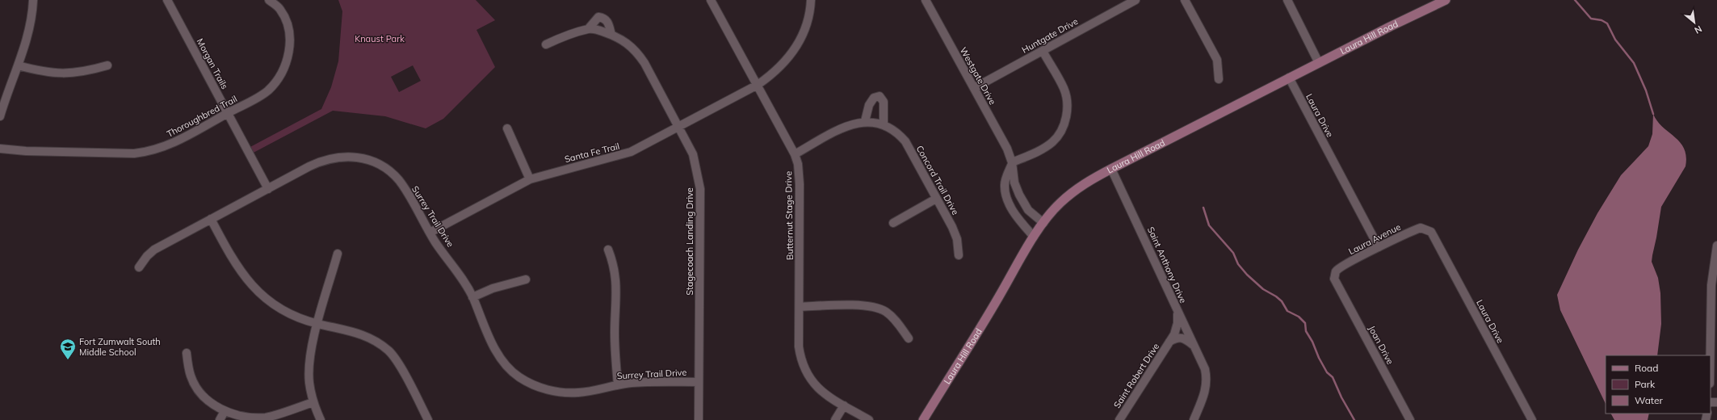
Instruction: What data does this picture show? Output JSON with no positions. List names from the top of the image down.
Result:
{
  "streets": {
    "main road": ["Laura Hill Road"],
    "street": [
      "Huntgate Drive",
      "Morgan Trails",
      "Westgate Drive",
      "Laura Drive",
      "Thoroughbred Trail",
      "Santa Fe Trail",
      "Concord Trail Drive",
      "Butternut Stage Drive",
      "Surrey Trail Drive",
      "Laura Avenue",
      "Stagecoach Landing Drive",
      "Saint Anthony Drive",
      "Joan Drive",
      "Saint Robert Drive"
    ]
  },
  "crossings": [
    ["Huntgate Drive", "Westgate Drive"],
    ["Laura Hill Road", "Westgate Drive"],
    ["Laura Hill Road", "Laura Drive"],
    ["Laura Hill Road", "Saint Anthony Drive"],
    ["Morgan Trails", "Thoroughbred Trail"],
    ["Morgan Trails", "Surrey Trail Drive"],
    ["Laura Drive", "Laura Avenue"],
    ["Santa Fe Trail", "Butternut Stage Drive"],
    ["Santa Fe Trail", "Surrey Trail Drive"],
    ["Santa Fe Trail", "Stagecoach Landing Drive"],
    ["Concord Trail Drive", "Butternut Stage Drive"],
    ["Surrey Trail Drive", "Stagecoach Landing Drive"],
    ["Laura Avenue", "Joan Drive"],
    ["Saint Anthony Drive", "Saint Robert Drive"]
  ],
  "parks": ["Knaust Park"],
  "places": {
    "school or university": ["Fort Zumwalt South Middle School"]
  },
  "legend": ["Road", "Park", "Water"],
  "north": "bottom right"
}
